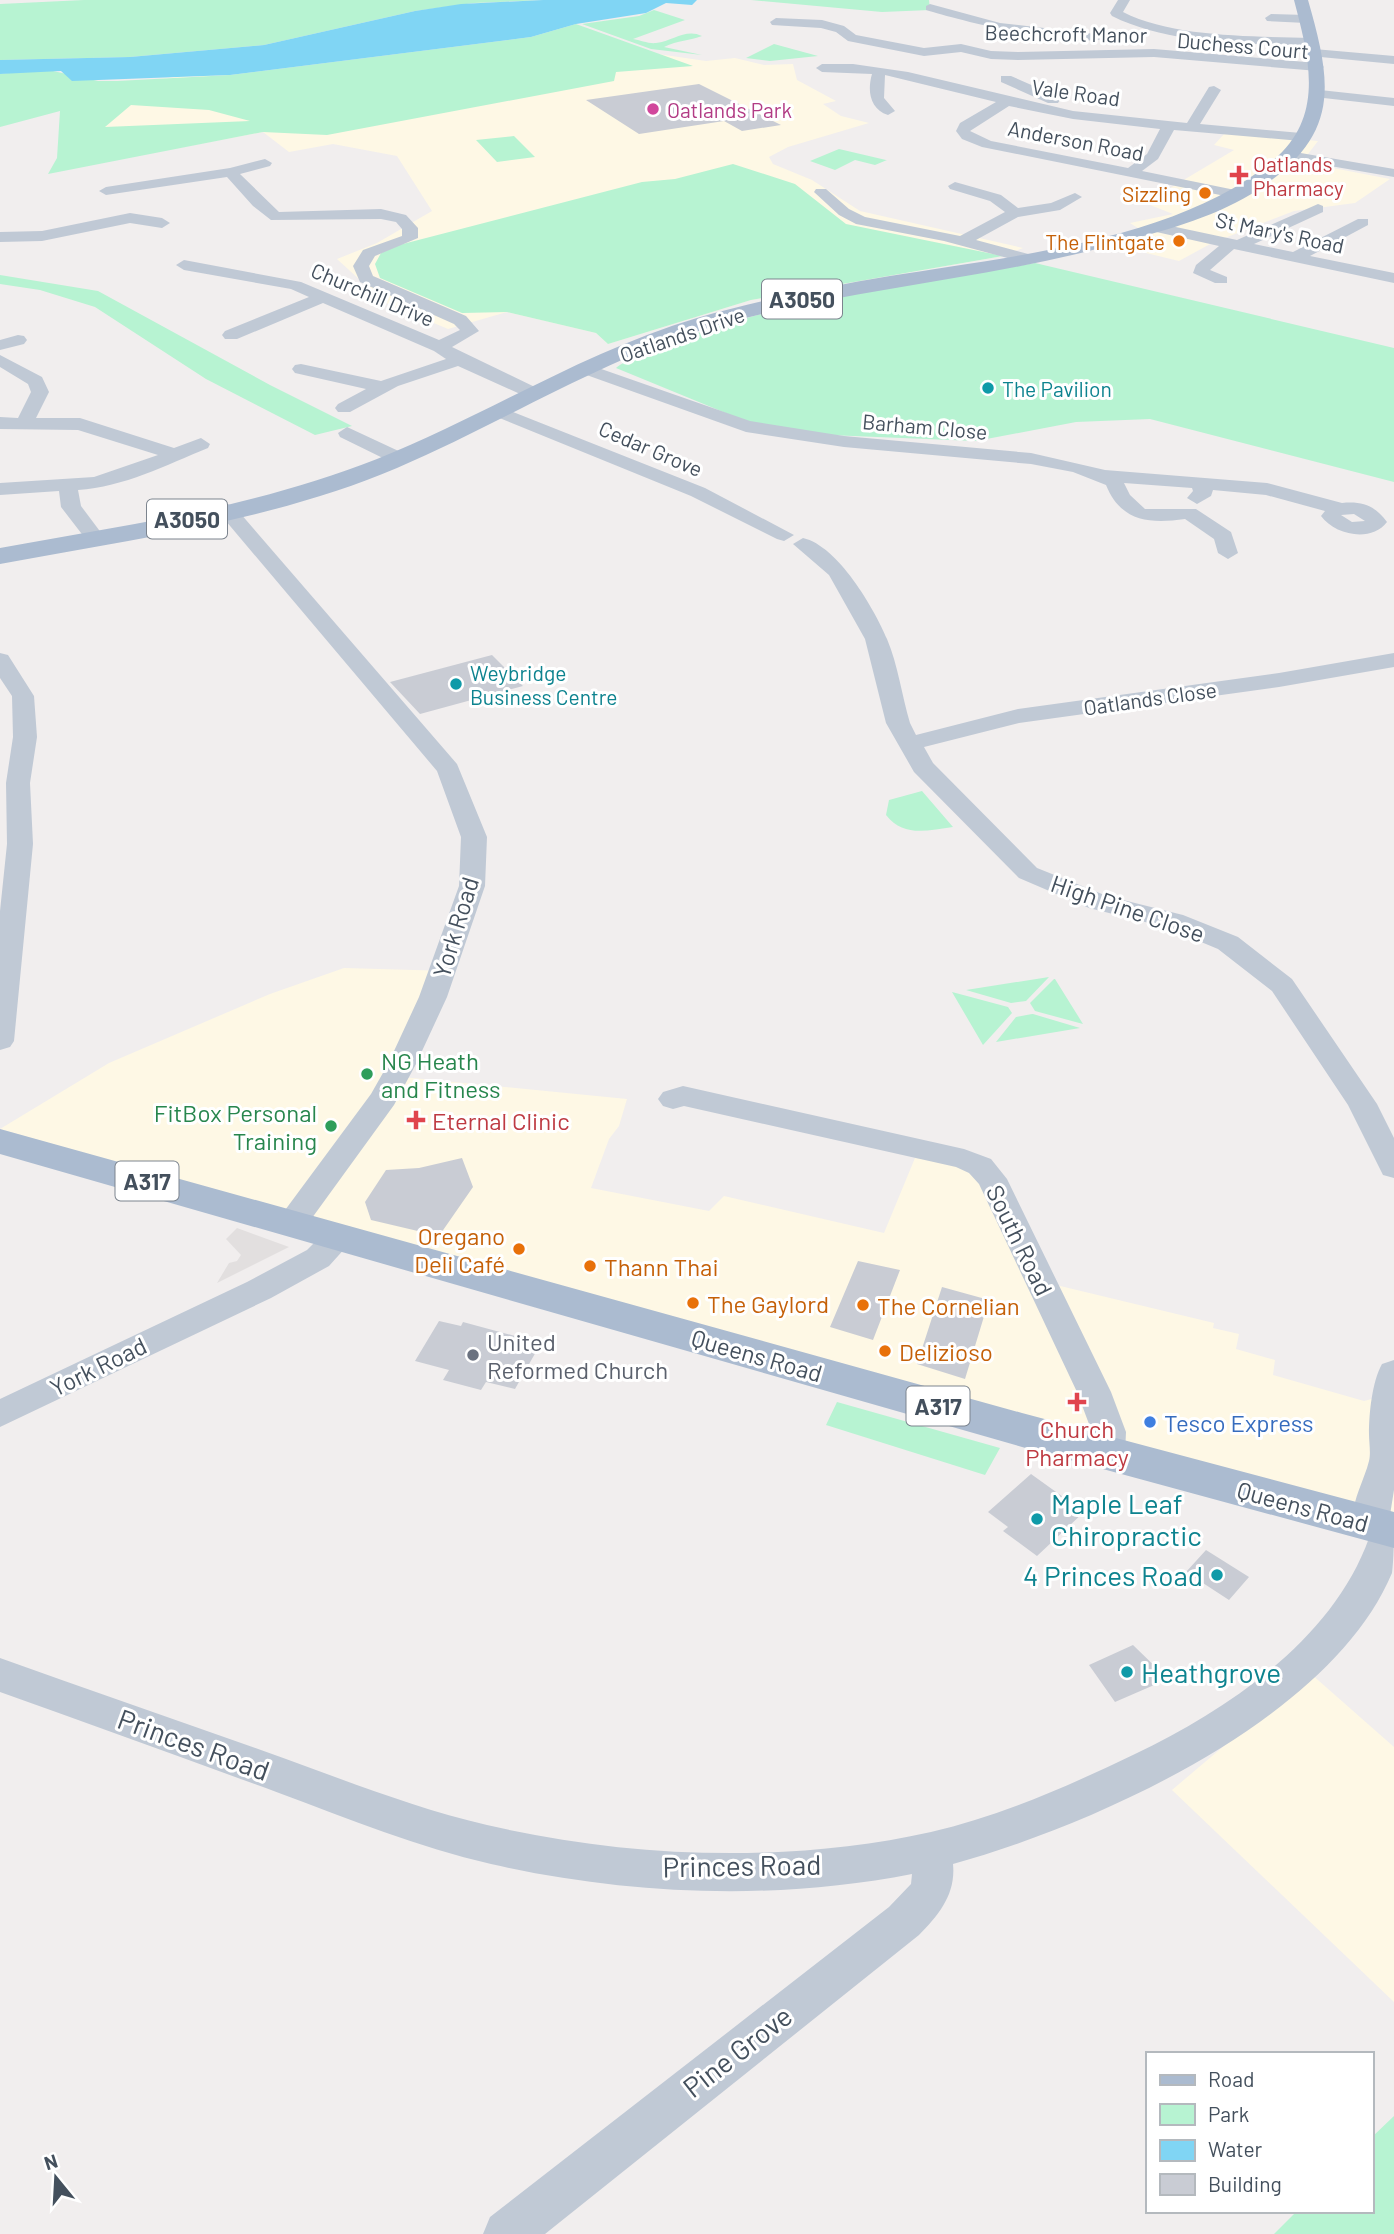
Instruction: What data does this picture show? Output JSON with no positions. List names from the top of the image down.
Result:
{
  "streets": {
    "main road": [
      "A3050",
      "Oatlands Drive",
      "A317",
      "Queens Road"
    ],
    "street": [
      "Beechcroft Manor",
      "Duchess Court",
      "Vale Road",
      "Anderson Road",
      "St Mary's Road",
      "Churchill Drive",
      "Barham Close",
      "Cedar Grove",
      "Oatlands Close",
      "High Pine Close",
      "York Road",
      "South Road",
      "Princes Road",
      "Pine Grove"
    ]
  },
  "crossings": [
    ["Beechcroft Manor", "Duchess Court"],
    ["Beechcroft Manor", "Oatlands Drive"],
    ["Duchess Court", "Oatlands Drive"],
    ["Vale Road", "Anderson Road"],
    ["Vale Road", "Oatlands Drive"],
    ["Anderson Road", "Oatlands Drive"],
    ["St Mary's Road", "Oatlands Drive"],
    ["Churchill Drive", "Oatlands Drive"],
    ["Oatlands Drive", "Barham Close"],
    ["Oatlands Drive", "Cedar Grove"],
    ["Oatlands Drive", "York Road"],
    ["Cedar Grove", "High Pine Close"],
    ["Oatlands Close", "High Pine Close"],
    ["York Road", "Queens Road"],
    ["South Road", "Queens Road"],
    ["Queens Road", "Princes Road"],
    ["Princes Road", "Pine Grove"]
  ],
  "places": {
    "other": [
      "Oatlands Park",
      "Sizzling",
      "The Flintgate",
      "The Pavilion",
      "Weybridge Business Centre",
      "NG Heath and Fitness",
      "FitBox Personal Training",
      "Oregano Deli Café",
      "Thann Thai",
      "The Gaylord",
      "The Cornelian",
      "Delizioso",
      "United Reformed Church",
      "Tesco Express",
      "Maple Leaf Chiropractic",
      "4 Princes Road",
      "Heathgrove"
    ],
    "health": ["Oatlands Pharmacy", "Eternal Clinic", "Church Pharmacy"]
  },
  "legend": [
    "Road",
    "Park",
    "Water",
    "Building"
  ],
  "north": "top"
}
